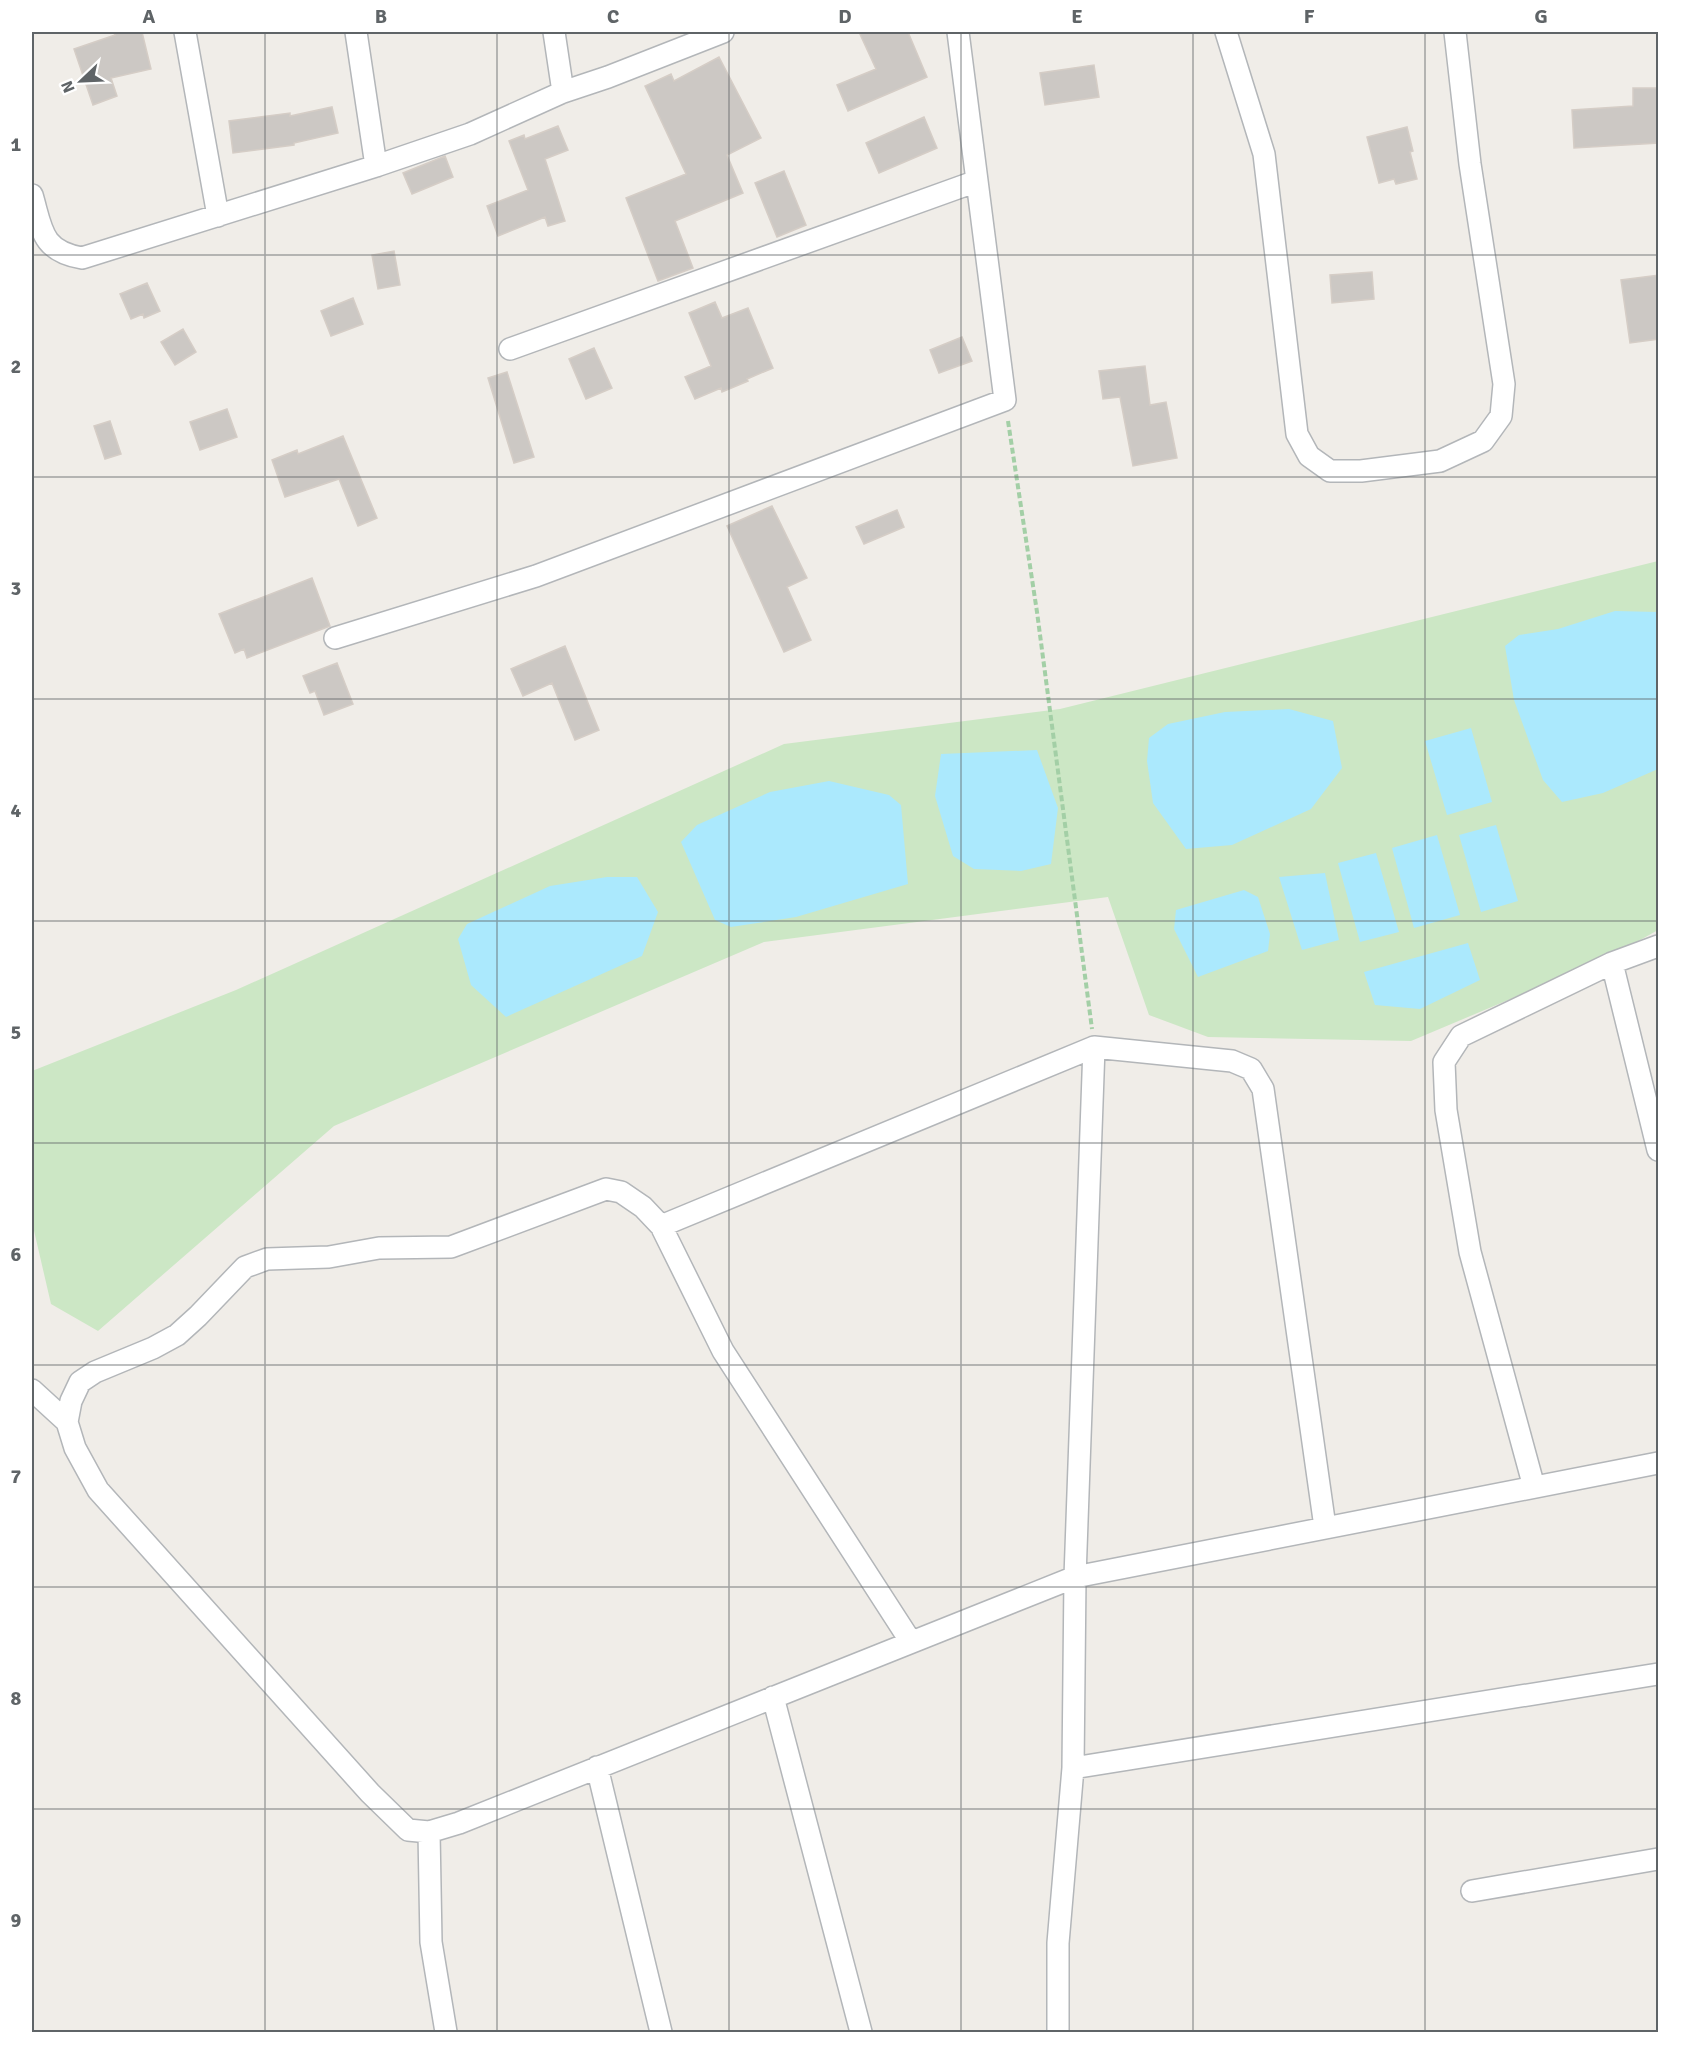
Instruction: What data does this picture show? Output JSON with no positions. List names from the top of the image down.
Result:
{
  "north": "bottom left",
  "grid": {
    "columns": [
      "A",
      "B",
      "C",
      "D",
      "E",
      "F",
      "G"
    ],
    "rows": [
      "1",
      "2",
      "3",
      "4",
      "5",
      "6",
      "7",
      "8",
      "9"
    ]
  }
}
